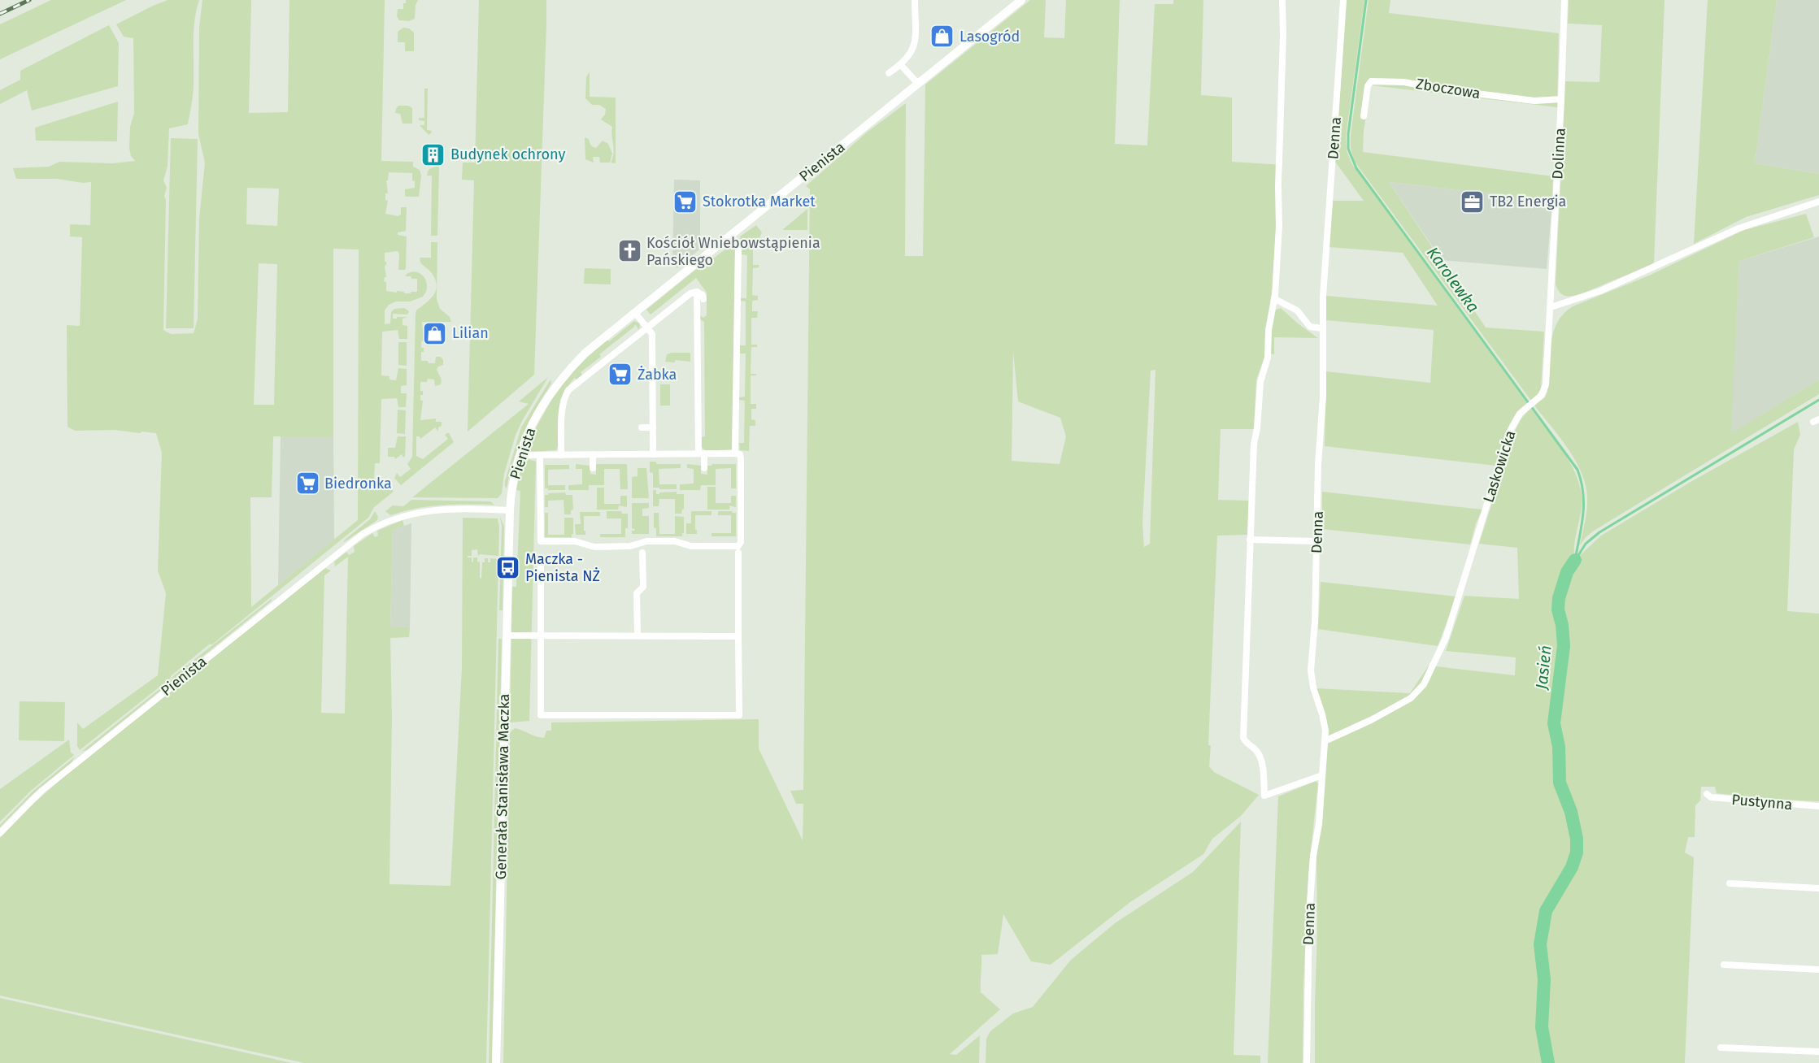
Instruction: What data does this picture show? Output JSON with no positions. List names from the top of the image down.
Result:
{
  "streets": {
    "street": [
      "Zboczowa",
      "Denna",
      "Dolinna",
      "Pienista",
      "Laskowicka",
      "Generała Stanisława Maczka",
      "Pustynna"
    ]
  },
  "crossings": [
    ["Zboczowa", "Dolinna"],
    ["Denna", "Laskowicka"],
    ["Dolinna", "Laskowicka"],
    ["Pienista", "Generała Stanisława Maczka"]
  ],
  "water": ["Karolewka", "Jasień"],
  "places": {
    "shop": ["Lasogród", "Lilian"],
    "building": ["Budynek ochrony"],
    "supermarket": ["Stokrotka Market", "Żabka", "Biedronka"],
    "office": ["TB2 Energia"],
    "church": ["Kościół Wniebowstąpienia Pańskiego"],
    "bus stop": ["Maczka - Pienista NŻ"]
  }
}
